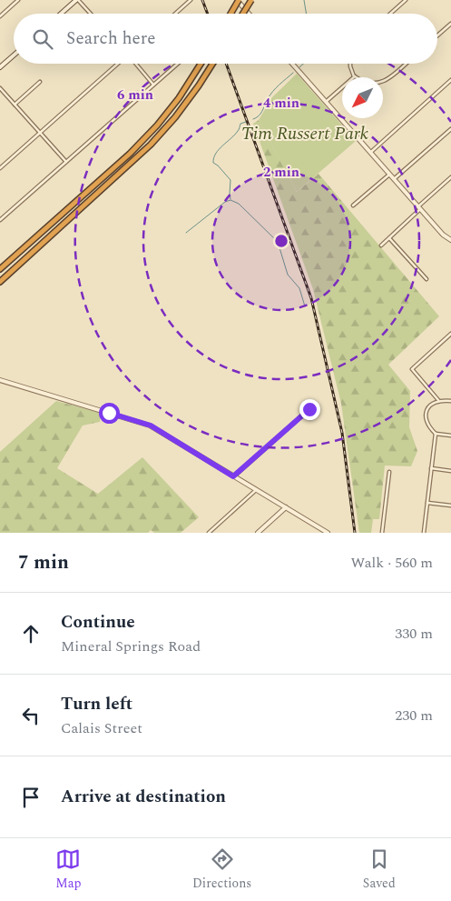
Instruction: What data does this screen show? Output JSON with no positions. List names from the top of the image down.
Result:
{
  "parks": ["Tim Russert Park"],
  "north": "bottom left",
  "page": {
    "search": "Search here",
    "heading": ["7 min", "Walk · 560 m"],
    "list": [
      ["Continue", "Mineral Springs Road", "330 m"],
      ["Turn left", "Calais Street", "230 m"],
      "Arrive at destination"
    ],
    "nav": ["Map", "Directions", "Saved"]
  },
  "rings": ["6 min", "4 min", "2 min"]
}
